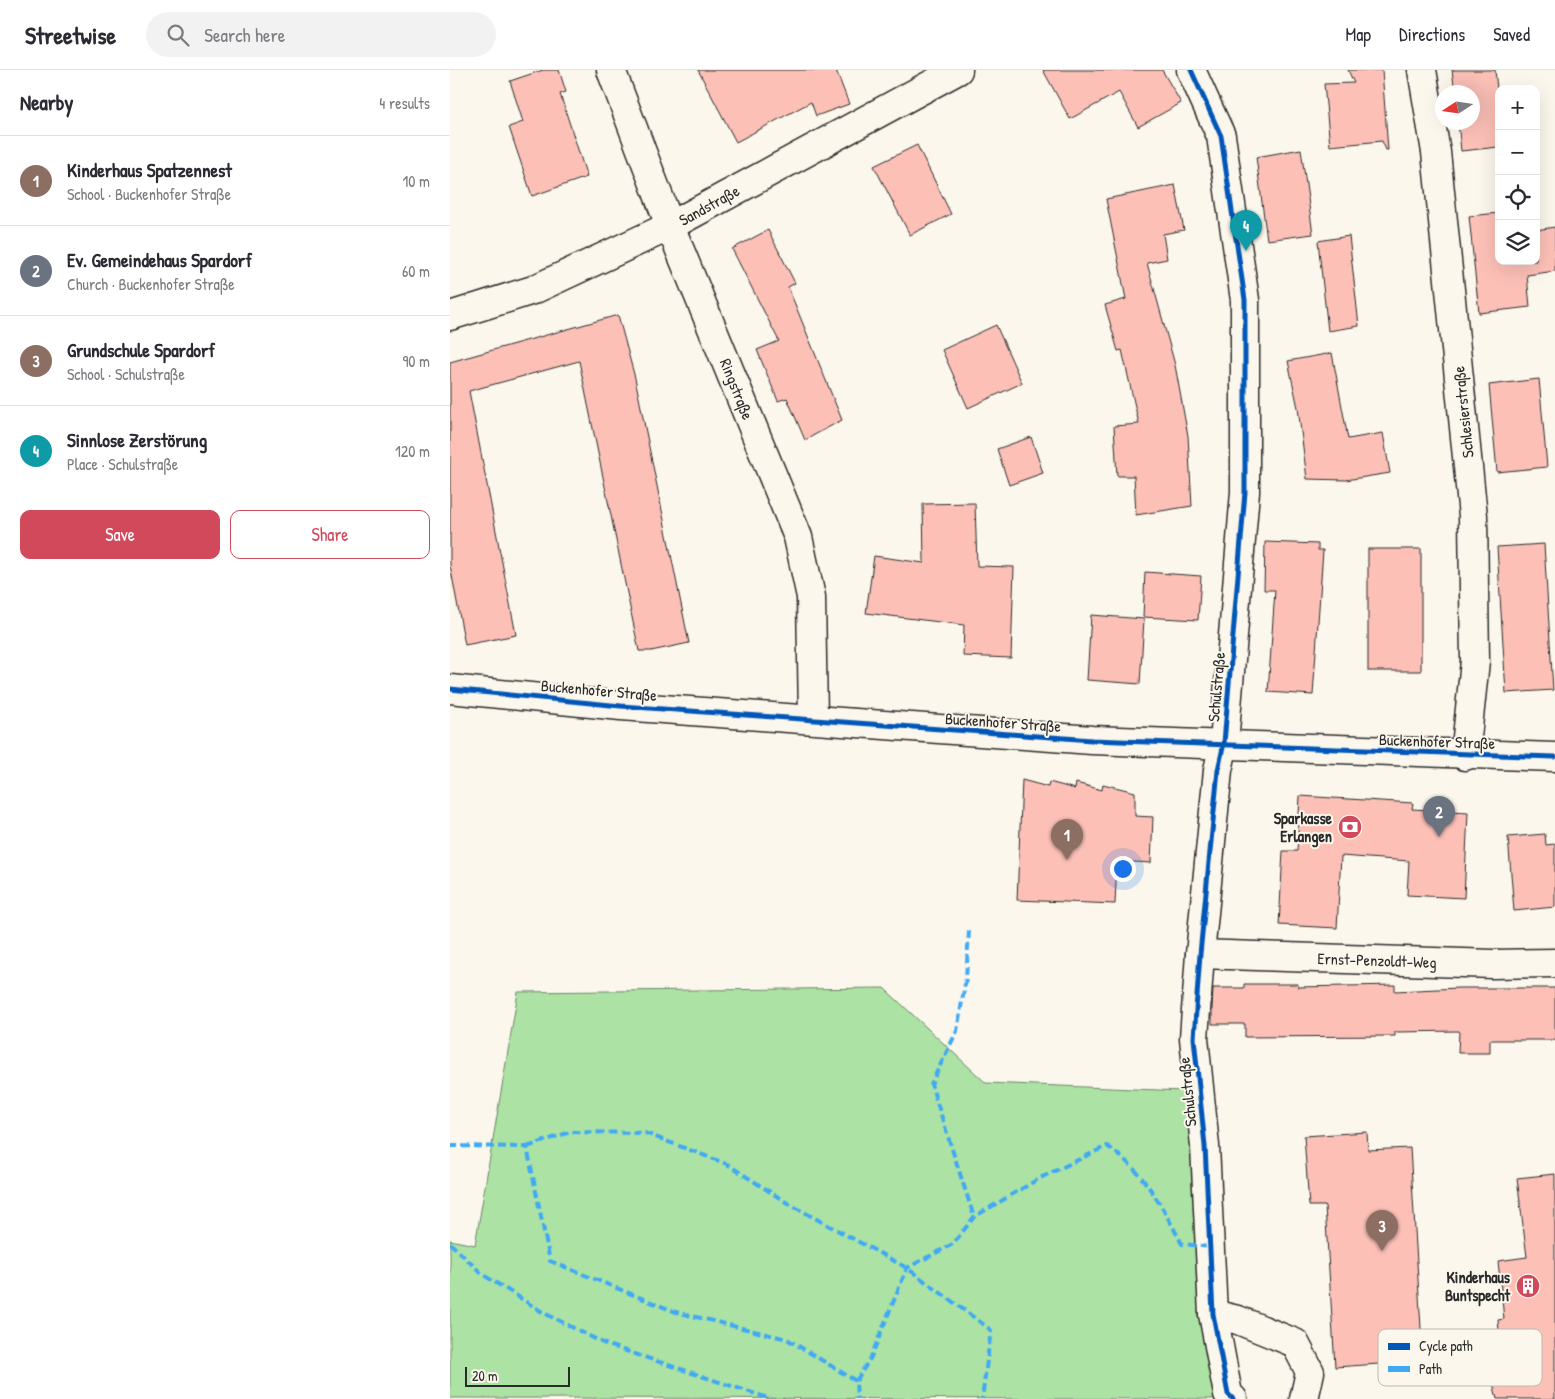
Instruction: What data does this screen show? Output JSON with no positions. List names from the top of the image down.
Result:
{
  "streets": {
    "street": [
      "Sandstraße",
      "Ringstraße",
      "Schlesierstraße",
      "Schulstraße",
      "Buckenhofer Straße",
      "Ernst-Penzoldt-Weg"
    ]
  },
  "crossings": [
    ["Sandstraße", "Ringstraße"],
    ["Ringstraße", "Buckenhofer Straße"],
    ["Schlesierstraße", "Buckenhofer Straße"],
    ["Schulstraße", "Buckenhofer Straße"],
    ["Schulstraße", "Ernst-Penzoldt-Weg"]
  ],
  "places": {
    "bank": ["Sparkasse Erlangen"],
    "building": ["Kinderhaus Buntspecht"]
  },
  "legend": ["Cycle path", "Path"],
  "scale_bar": "20 m",
  "north": "left",
  "page": {
    "header": "Streetwise",
    "search": "Search here",
    "nav": ["Map", "Directions", "Saved"],
    "heading": ["Nearby", "4 results"],
    "map_buttons": ["+", "−"],
    "list": [
      {
        "mark": "1",
        "name": "Kinderhaus Spatzennest",
        "note": "School · Buckenhofer Straße",
        "value": "10 m"
      },
      {
        "mark": "2",
        "name": "Ev. Gemeindehaus Spardorf",
        "note": "Church · Buckenhofer Straße",
        "value": "60 m"
      },
      {
        "mark": "3",
        "name": "Grundschule Spardorf",
        "note": "School · Schulstraße",
        "value": "90 m"
      },
      {
        "mark": "4",
        "name": "Sinnlose Zerstörung",
        "note": "Place · Schulstraße",
        "value": "120 m"
      }
    ],
    "pins": [
      "4",
      "2",
      "1",
      "3"
    ],
    "buttons": ["Save", "Share"],
    "scale": "20 m"
  }
}
